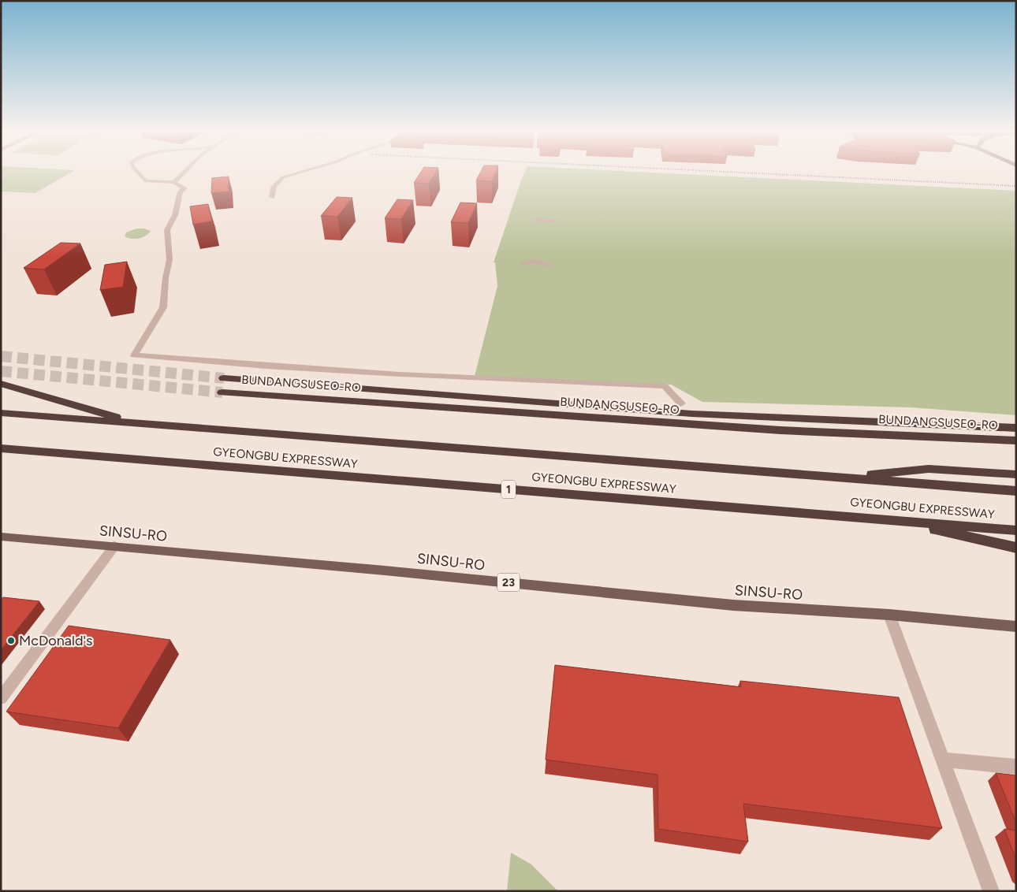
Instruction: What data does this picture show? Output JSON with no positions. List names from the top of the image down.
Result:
{
  "streets": {
    "highway": ["BUNDANGSUSEO-RO", "GYEONGBU EXPRESSWAY", "1"],
    "main road": ["SINSU-RO", "23"]
  },
  "places": ["McDonald's"]
}
